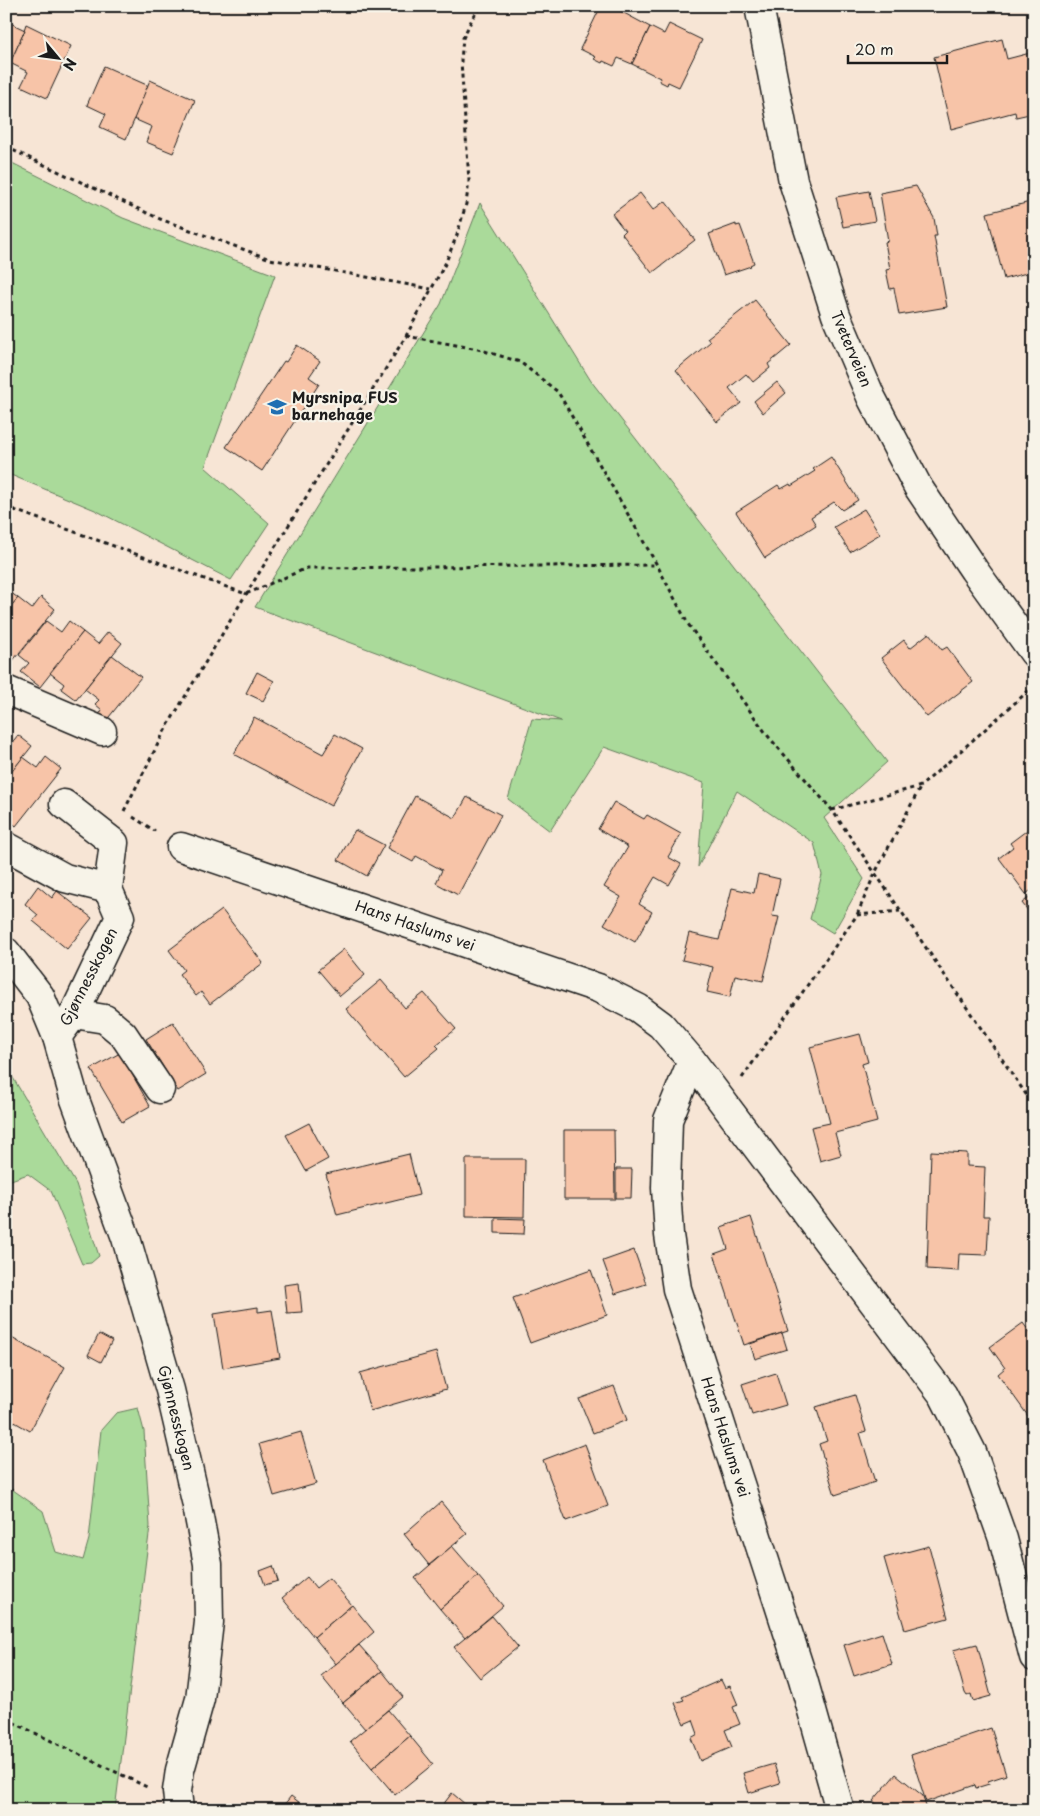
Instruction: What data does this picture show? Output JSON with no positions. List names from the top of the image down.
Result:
{
  "streets": {
    "street": ["Tveterveien", "Hans Haslums vei", "Gjønnesskogen"]
  },
  "places": {
    "school or university": ["Myrsnipa FUS barnehage"]
  },
  "scale_bar": "20 m",
  "north": "bottom right"
}
